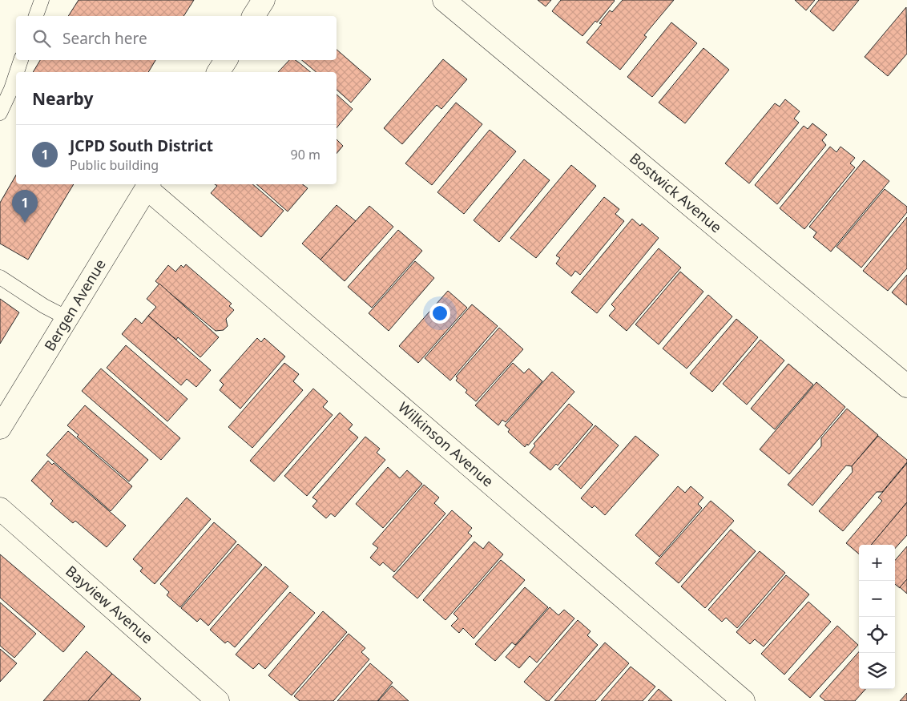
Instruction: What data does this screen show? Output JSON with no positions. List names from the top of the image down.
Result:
{
  "streets": {
    "street": [
      "Bostwick Avenue",
      "Bergen Avenue",
      "Wilkinson Avenue",
      "Bayview Avenue"
    ]
  },
  "crossings": [
    ["Bergen Avenue", "Wilkinson Avenue"]
  ],
  "page": {
    "search": "Search here",
    "heading": "Nearby",
    "list": [
      {
        "mark": "1",
        "name": "JCPD South District",
        "note": "Public building",
        "value": "90 m"
      }
    ],
    "pins": "1",
    "map_buttons": ["+", "−"]
  }
}
